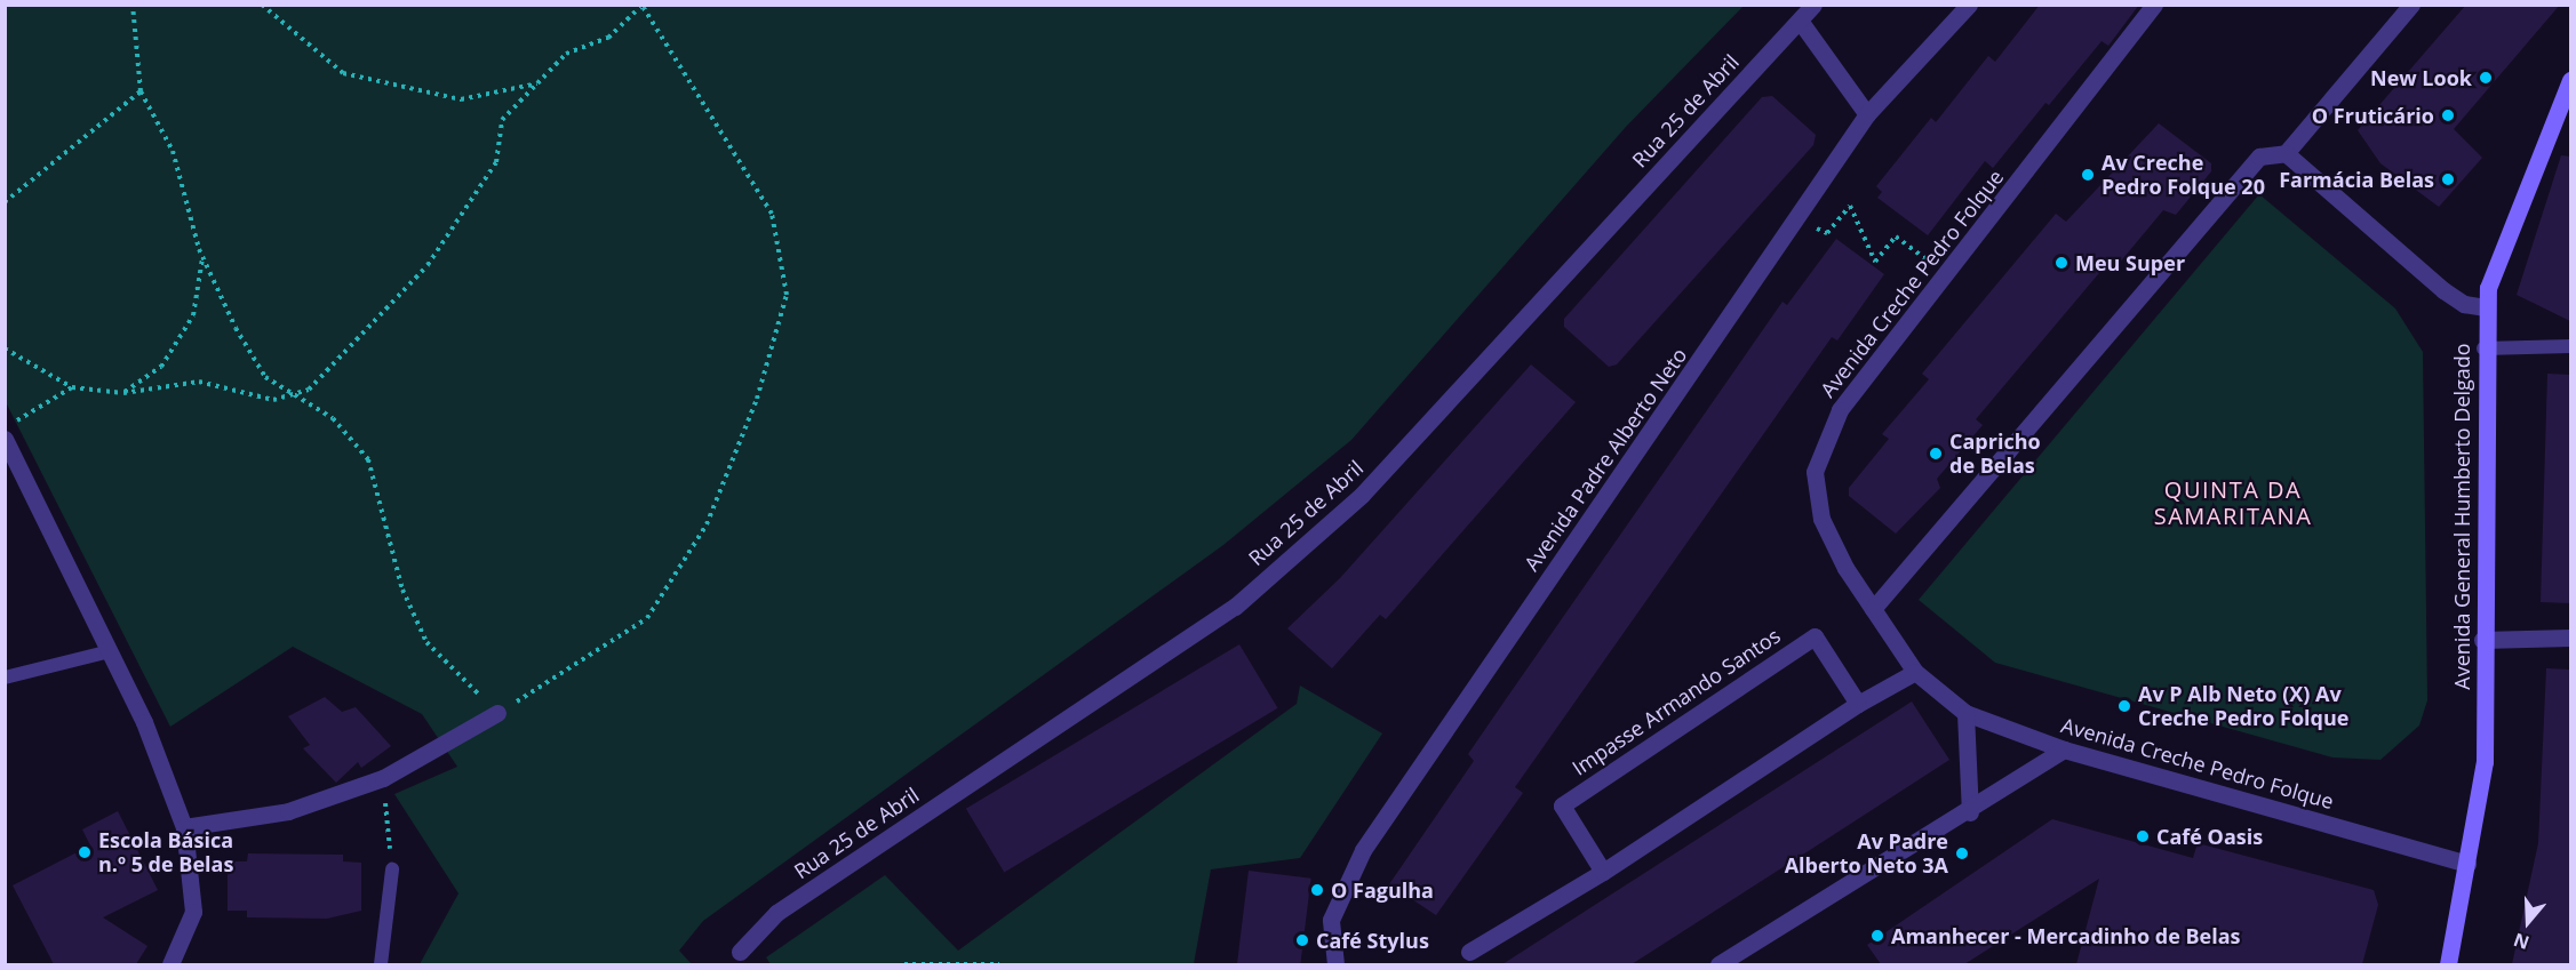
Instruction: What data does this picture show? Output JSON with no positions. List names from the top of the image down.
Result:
{
  "streets": {
    "main road": ["Avenida General Humberto Delgado"],
    "street": [
      "Rua 25 de Abril",
      "Avenida Creche Pedro Folque",
      "Avenida Padre Alberto Neto",
      "Impasse Armando Santos"
    ]
  },
  "crossings": [
    ["Avenida Creche Pedro Folque", "Avenida General Humberto Delgado"]
  ],
  "districts": ["QUINTA DA SAMARITANA"],
  "places": [
    "New Look",
    "O Fruticário",
    "Av Creche Pedro Folque 20",
    "Farmácia Belas",
    "Meu Super",
    "Capricho de Belas",
    "Av P Alb Neto (X) Av Creche Pedro Folque",
    "Café Oasis",
    "Escola Básica n.º 5 de Belas",
    "Av Padre Alberto Neto 3A",
    "O Fagulha",
    "Amanhecer - Mercadinho de Belas",
    "Café Stylus"
  ],
  "north": "bottom"
}
